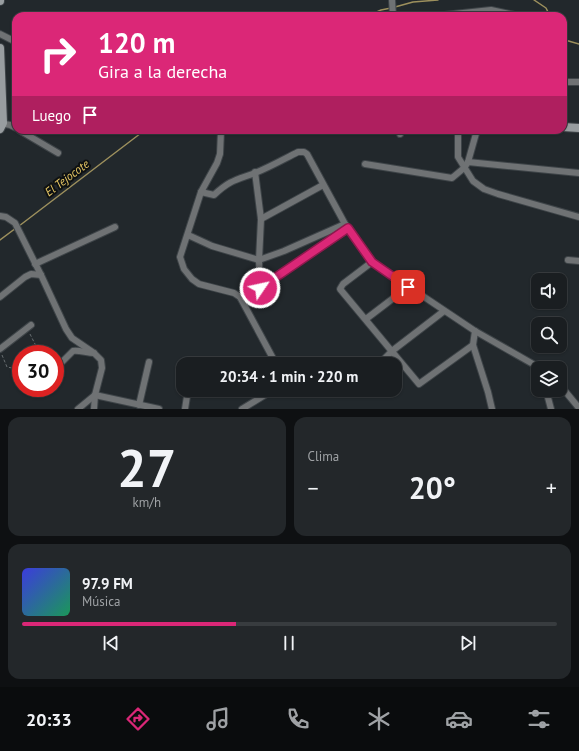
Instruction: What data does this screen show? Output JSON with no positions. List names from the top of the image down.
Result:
{
  "water": ["El Tejocote"],
  "page": {
    "turn": ["120 m", "Gira a la derecha"],
    "then": "Luego",
    "limit": "30",
    "trip": "20:34 · 1 min · 220 m",
    "tile": [
      ["27", "km/h"],
      "Clima"
    ],
    "heat": ["−", "20°", "+"],
    "song": ["97.9 FM", "Música"],
    "tabs": "20:33"
  }
}
